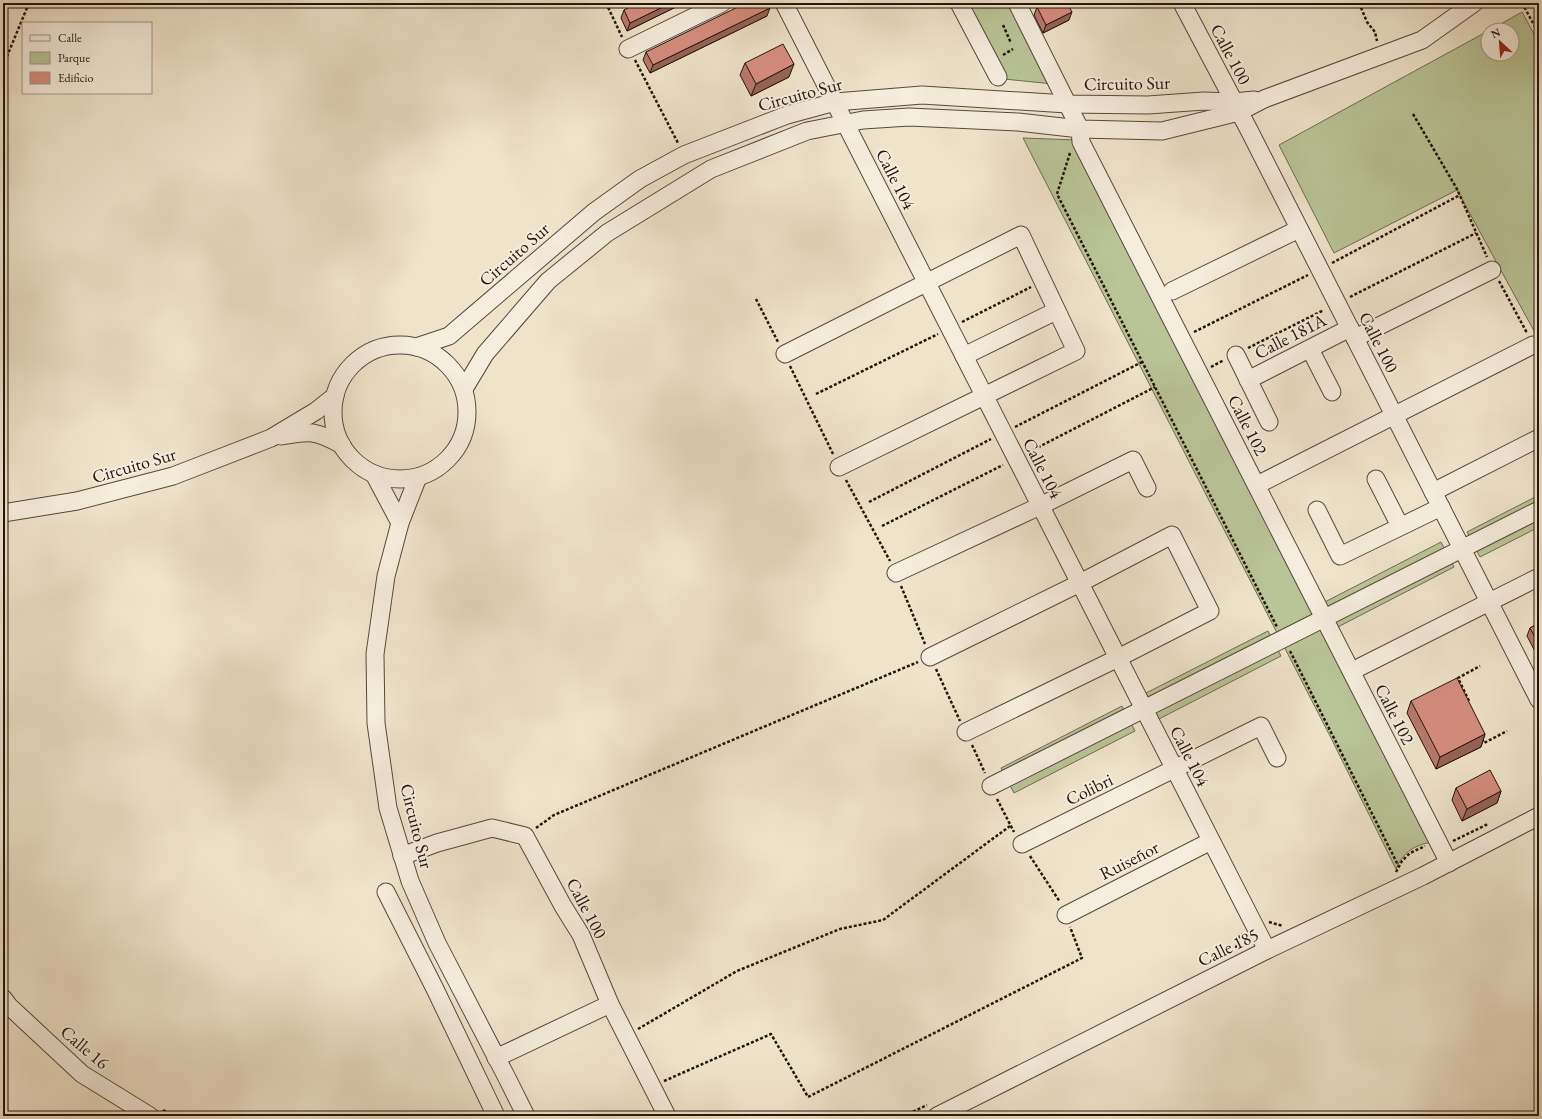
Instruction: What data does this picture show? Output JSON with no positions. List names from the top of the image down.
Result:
{
  "streets": {
    "street": [
      "Calle 100",
      "Circuito Sur",
      "Calle 104",
      "Calle 181A",
      "Calle 102",
      "Colibri",
      "Ruiseñor",
      "Calle 185",
      "Calle 16"
    ]
  },
  "crossings": [
    ["Calle 100", "Circuito Sur"],
    ["Calle 100", "Calle 181A"],
    ["Circuito Sur", "Calle 104"],
    ["Circuito Sur", "Calle 102"],
    ["Calle 104", "Colibri"],
    ["Calle 104", "Ruiseñor"],
    ["Calle 104", "Calle 185"],
    ["Calle 102", "Calle 185"]
  ],
  "legend": ["Calle", "Parque", "Edificio"],
  "north": "top left"
}
